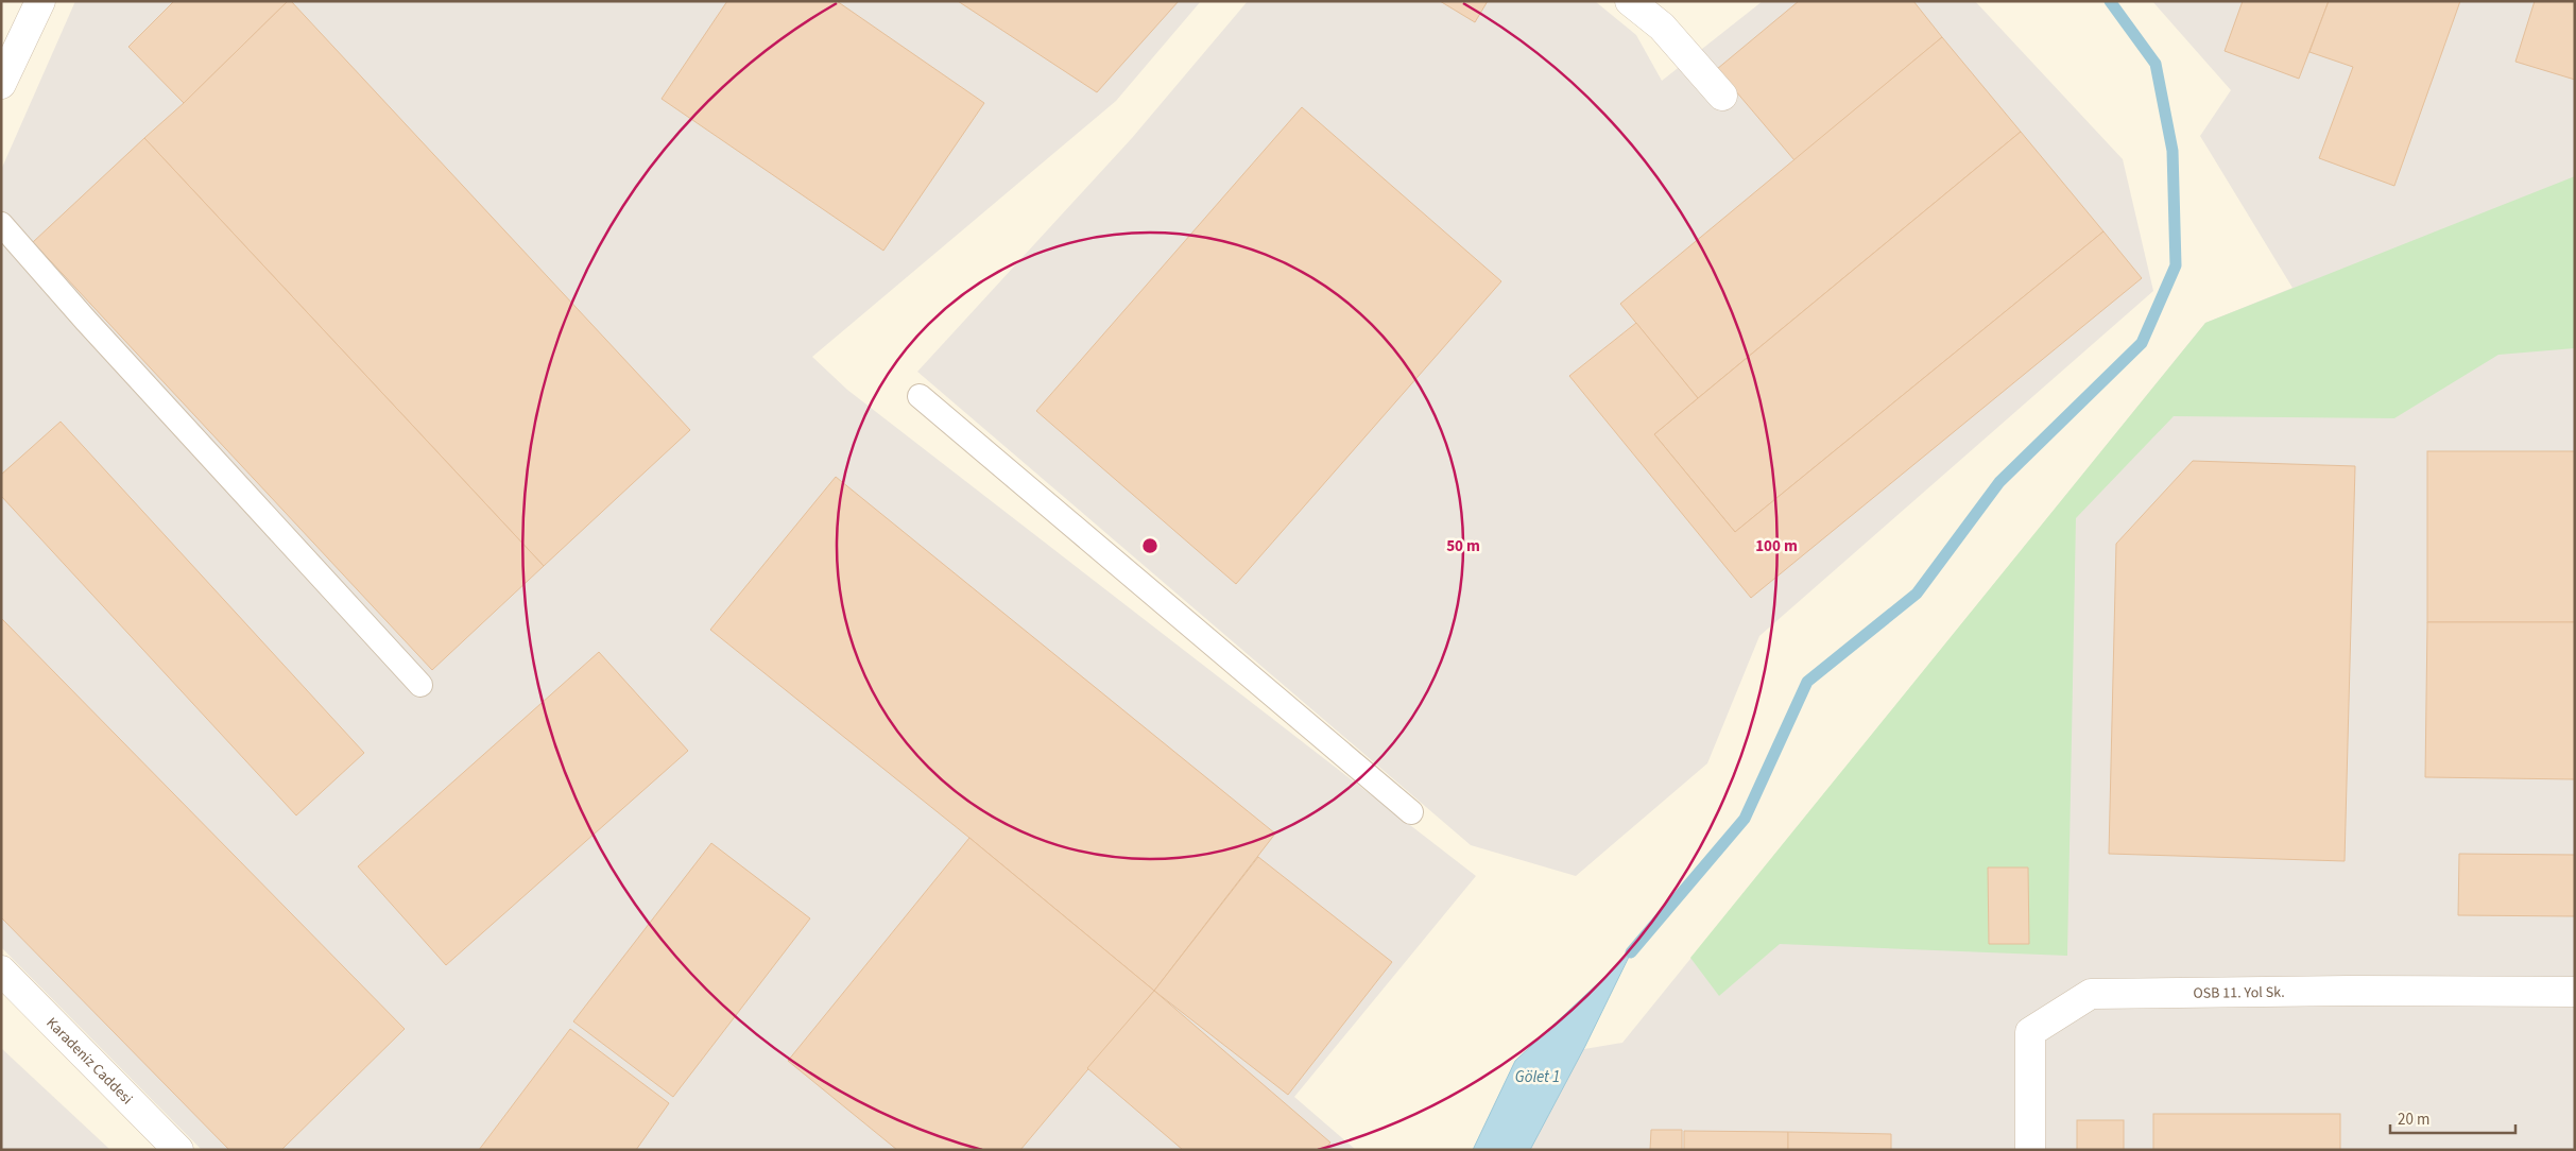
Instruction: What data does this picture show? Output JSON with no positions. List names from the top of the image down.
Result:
{
  "streets": {
    "street": ["OSB 11. Yol Sk.", "Karadeniz Caddesi"]
  },
  "water": ["Gölet 1"],
  "scale_bar": "20 m",
  "rings": ["50 m", "100 m"]
}
